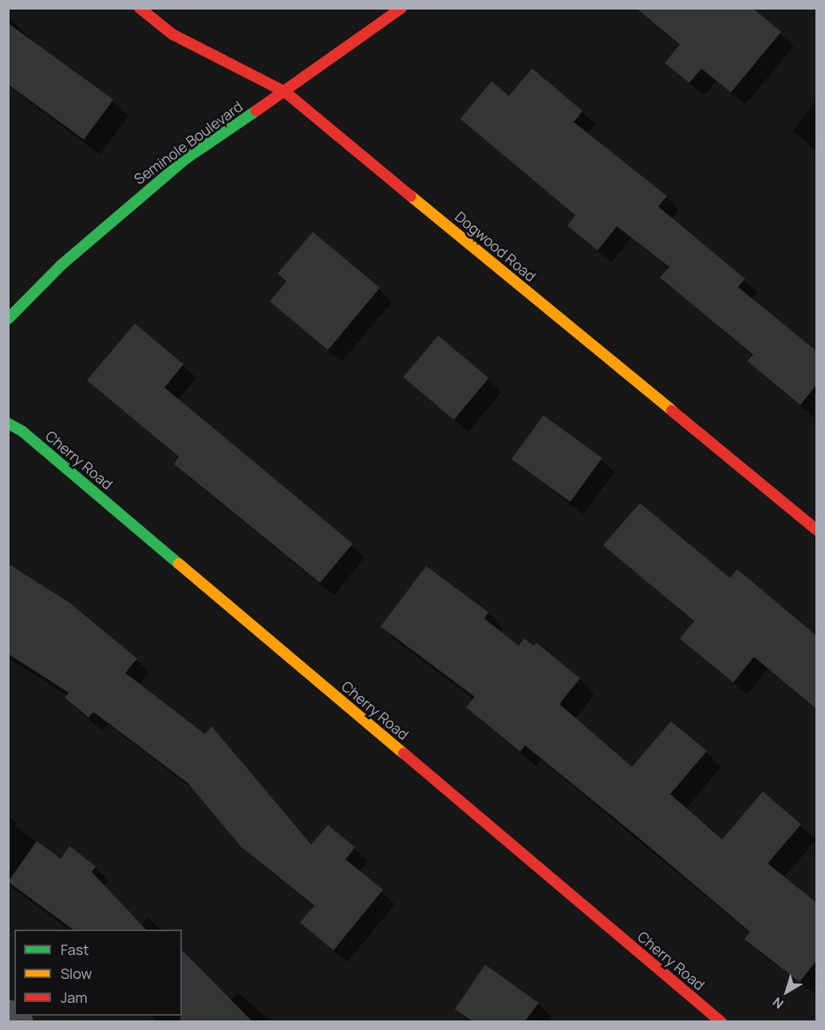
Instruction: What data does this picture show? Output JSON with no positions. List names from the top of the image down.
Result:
{
  "streets": {
    "street": ["Seminole Boulevard", "Dogwood Road", "Cherry Road"]
  },
  "crossings": [
    ["Seminole Boulevard", "Dogwood Road"]
  ],
  "legend": ["Fast", "Slow", "Jam"],
  "north": "bottom left"
}
